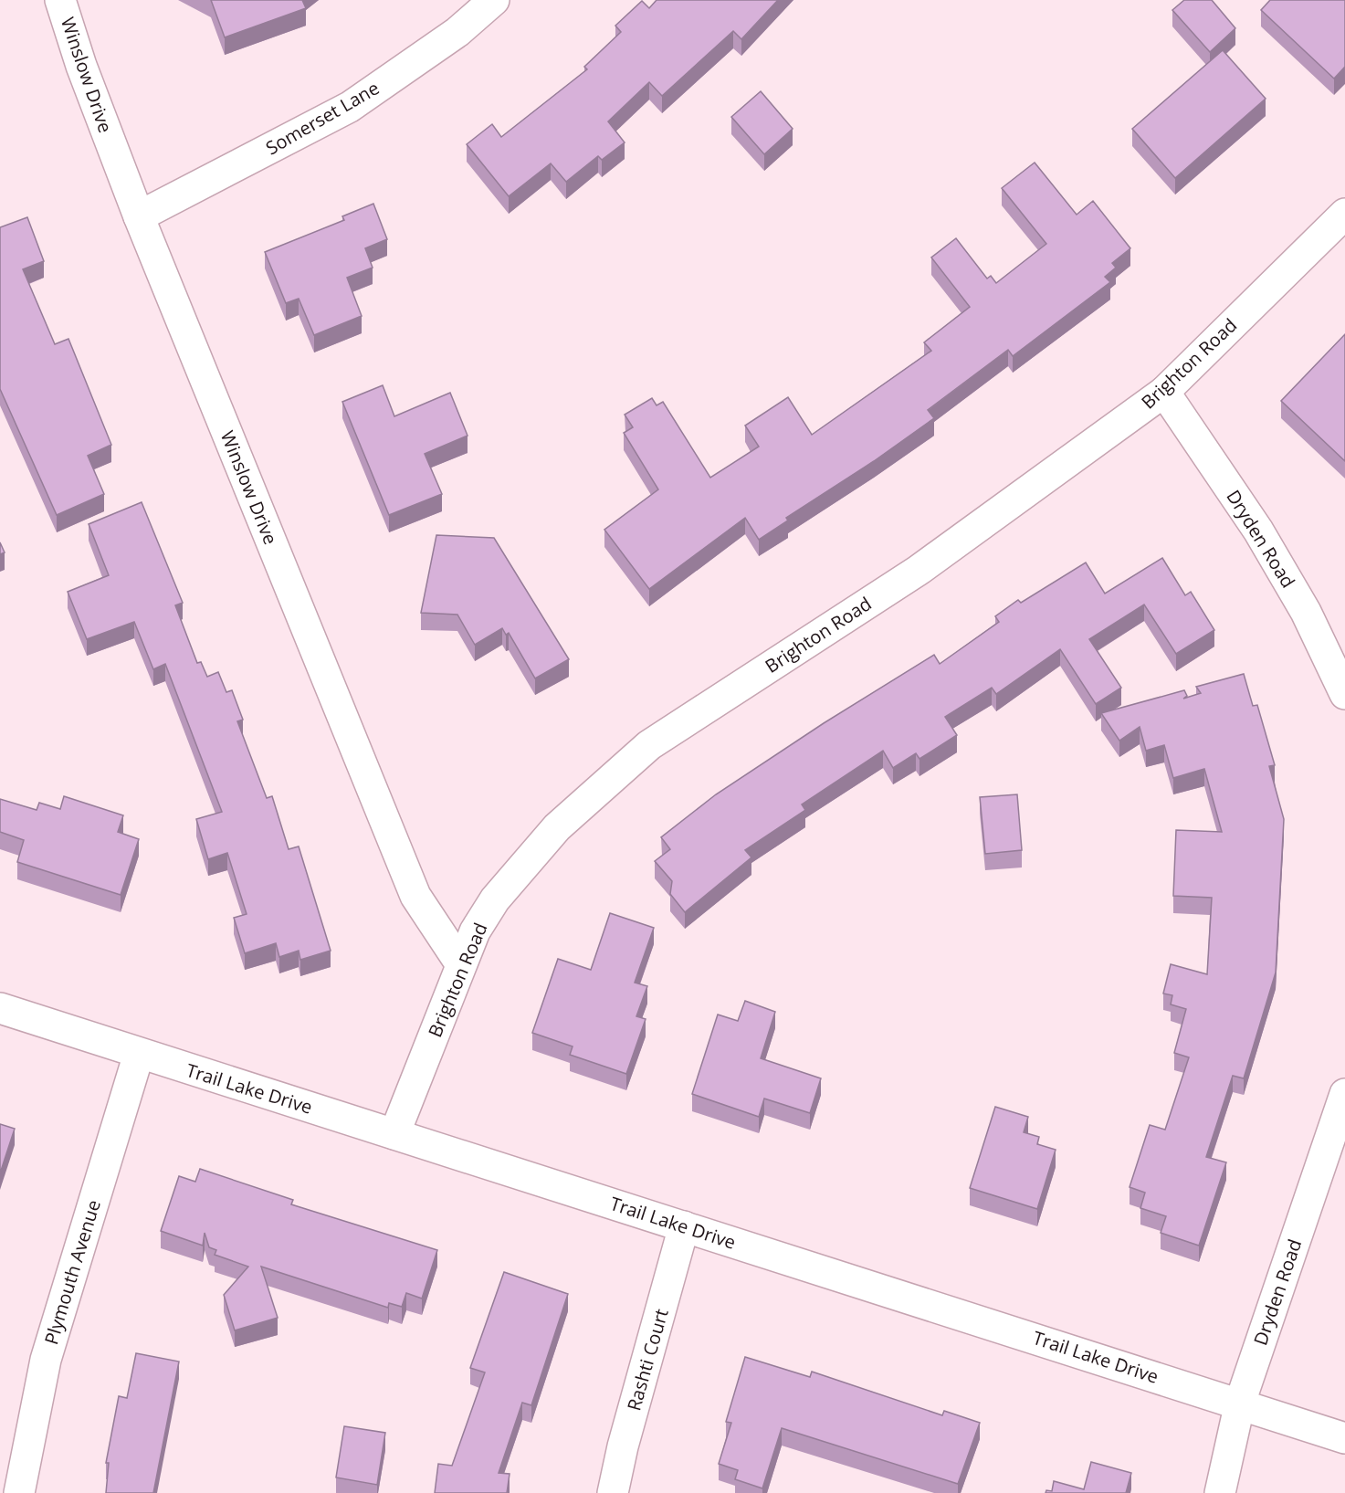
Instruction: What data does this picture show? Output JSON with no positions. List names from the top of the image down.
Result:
{
  "streets": {
    "street": [
      "Winslow Drive",
      "Somerset Lane",
      "Brighton Road",
      "Dryden Road",
      "Trail Lake Drive",
      "Plymouth Avenue",
      "Rashti Court"
    ]
  },
  "crossings": [
    ["Winslow Drive", "Somerset Lane"],
    ["Winslow Drive", "Brighton Road"],
    ["Brighton Road", "Dryden Road"],
    ["Brighton Road", "Trail Lake Drive"],
    ["Dryden Road", "Trail Lake Drive"],
    ["Trail Lake Drive", "Plymouth Avenue"],
    ["Trail Lake Drive", "Rashti Court"]
  ]
}
